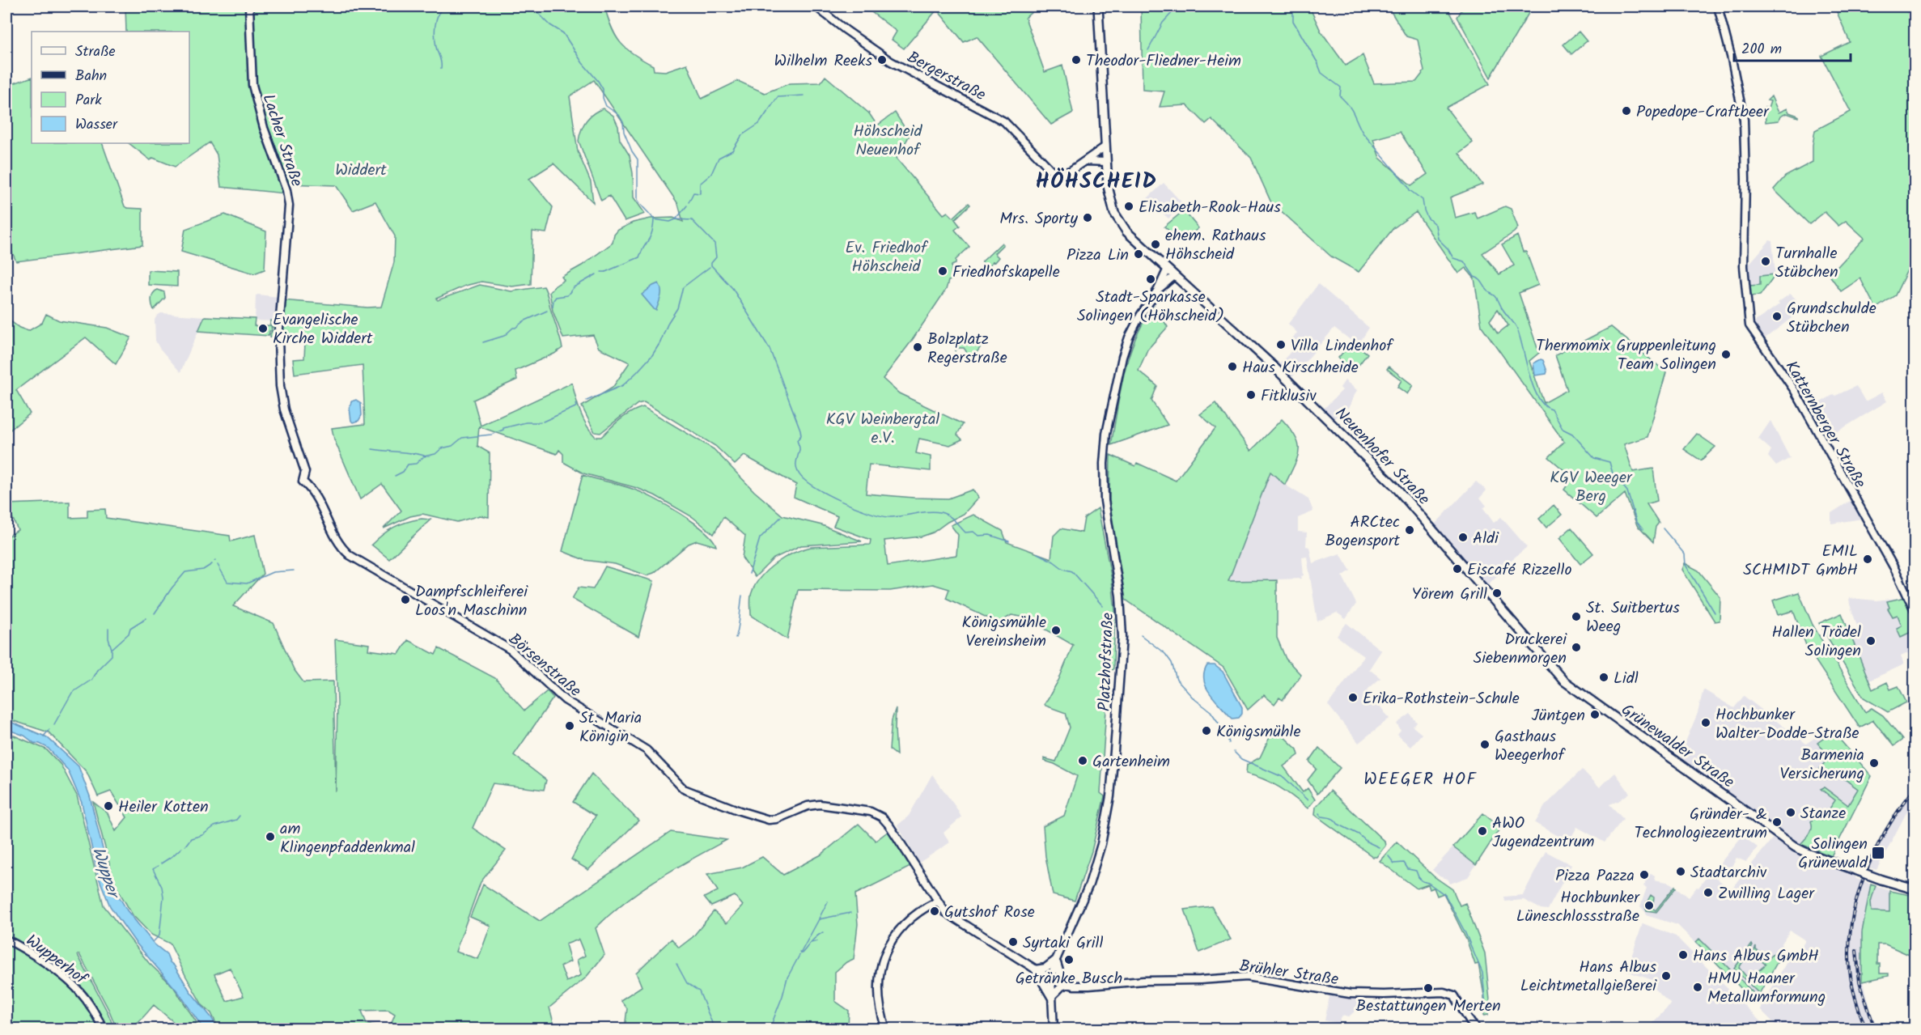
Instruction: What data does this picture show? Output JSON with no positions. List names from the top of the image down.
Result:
{
  "streets": {
    "main road": ["Neuenhofer Straße", "Grünewalder Straße"],
    "street": [
      "Bergerstraße",
      "Lacher Straße",
      "Katternberger Straße",
      "Platzhofstraße",
      "Börsenstraße",
      "Wupperhof",
      "Brühler Straße"
    ]
  },
  "crossings": [
    ["Lacher Straße", "Börsenstraße"],
    ["Neuenhofer Straße", "Platzhofstraße"],
    ["Neuenhofer Straße", "Grünewalder Straße"],
    ["Platzhofstraße", "Brühler Straße"],
    ["Börsenstraße", "Brühler Straße"]
  ],
  "districts": ["HÖHSCHEID", "WEEGER HOF"],
  "water": ["Wupper"],
  "parks": [
    "Höhscheid Neuenhof",
    "Widdert",
    "Ev. Friedhof Höhscheid",
    "KGV Weinbergtal e.V.",
    "KGV Weeger Berg"
  ],
  "places": {
    "other": [
      "Wilhelm Reeks",
      "Theodor-Fliedner-Heim",
      "Popedope-Craftbeer",
      "Elisabeth-Rook-Haus",
      "Mrs. Sporty",
      "ehem. Rathaus Höhscheid",
      "Pizza Lin",
      "Turnhalle Stübchen",
      "Friedhofskapelle",
      "Stadt-Sparkasse Solingen (Höhscheid)",
      "Grundschulde Stübchen",
      "Evangelische Kirche Widdert",
      "Villa Lindenhof",
      "Bolzplatz Regerstraße",
      "Thermomix Gruppenleitung Team Solingen",
      "Haus Kirschheide",
      "Fitklusiv",
      "ARCtec Bogensport",
      "Aldi",
      "EMIL SCHMIDT GmbH",
      "Eiscafé Rizzello",
      "Yörem Grill",
      "Dampfschleiferei Loos'n Maschinn",
      "St. Suitbertus Weeg",
      "Königsmühle Vereinsheim",
      "Hallen Trödel Solingen",
      "Druckerei Siebenmorgen",
      "Lidl",
      "Erika-Rothstein-Schule",
      "Jüntgen",
      "Hochbunker Walter-Dodde-Straße",
      "St. Maria Königin",
      "Königsmühle",
      "Gasthaus Weegerhof",
      "Gartenheim",
      "Barmenia Versicherung",
      "Heiler Kotten",
      "Stanze",
      "Gründer- & Technologiezentrum",
      "AWO Jugendzentrum",
      "am Klingenpfaddenkmal",
      "Stadtarchiv",
      "Pizza Pazza",
      "Zwilling Lager",
      "Hochbunker Lüneschlossstraße",
      "Gutshof Rose",
      "Syrtaki Grill",
      "Hans Albus GmbH",
      "Getränke Busch",
      "Hans Albus Leichtmetallgießerei",
      "HMU Haaner Metallumformung",
      "Bestattungen Merten"
    ],
    "transit": ["Solingen Grünewald"]
  },
  "legend": [
    "Straße",
    "Bahn",
    "Park",
    "Wasser"
  ],
  "scale_bar": "200 m"
}
